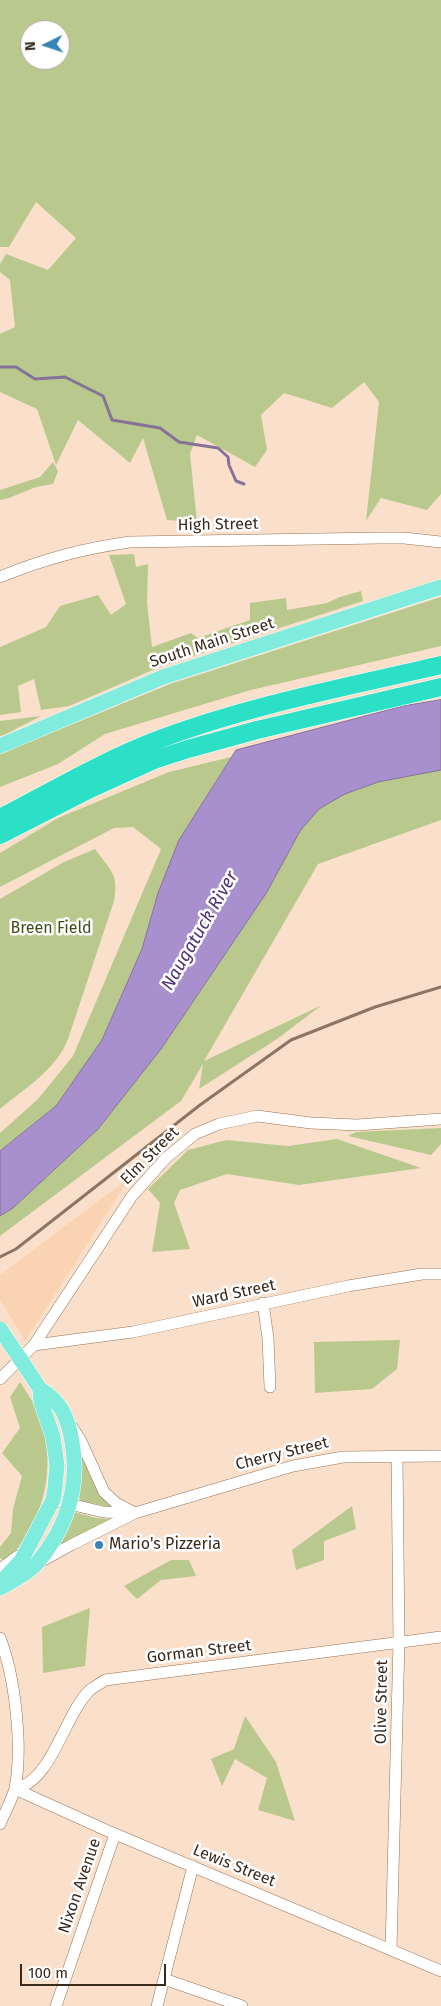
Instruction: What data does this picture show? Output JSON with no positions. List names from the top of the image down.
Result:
{
  "streets": {
    "main road": ["South Main Street", "Cherry Street"],
    "street": [
      "High Street",
      "Elm Street",
      "Ward Street",
      "Gorman Street",
      "Olive Street",
      "Lewis Street",
      "Nixon Avenue"
    ]
  },
  "crossings": [
    ["Elm Street", "Ward Street"],
    ["Cherry Street", "Olive Street"],
    ["Gorman Street", "Olive Street"],
    ["Gorman Street", "Lewis Street"],
    ["Olive Street", "Lewis Street"],
    ["Lewis Street", "Nixon Avenue"]
  ],
  "water": ["Naugatuck River"],
  "parks": ["Breen Field"],
  "places": ["Mario's Pizzeria"],
  "scale_bar": "100 m",
  "north": "left"
}
